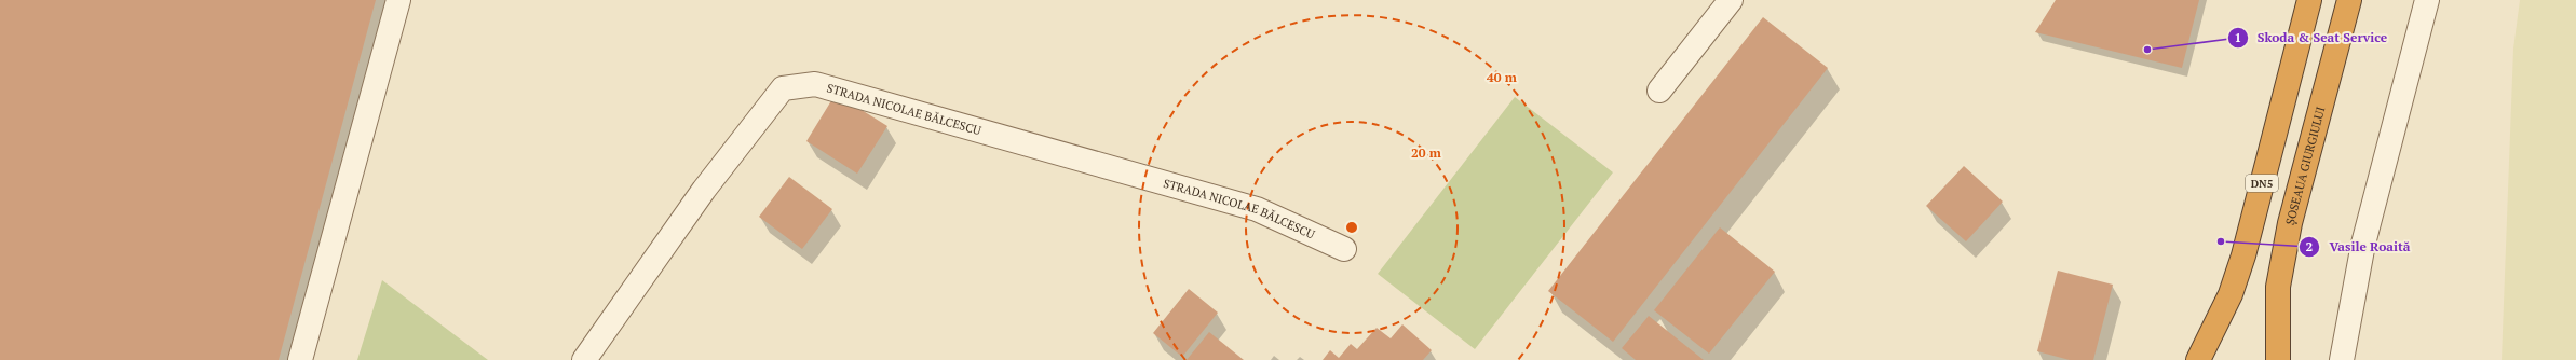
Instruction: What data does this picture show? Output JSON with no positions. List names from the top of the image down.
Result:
{
  "streets": {
    "highway": ["ȘOSEAUA GIURGIULUI", "DN5"],
    "street": ["STRADA NICOLAE BĂLCESCU"]
  },
  "places": ["Skoda & Seat Service", "Vasile Roaită"],
  "rings": ["40 m", "20 m"]
}
